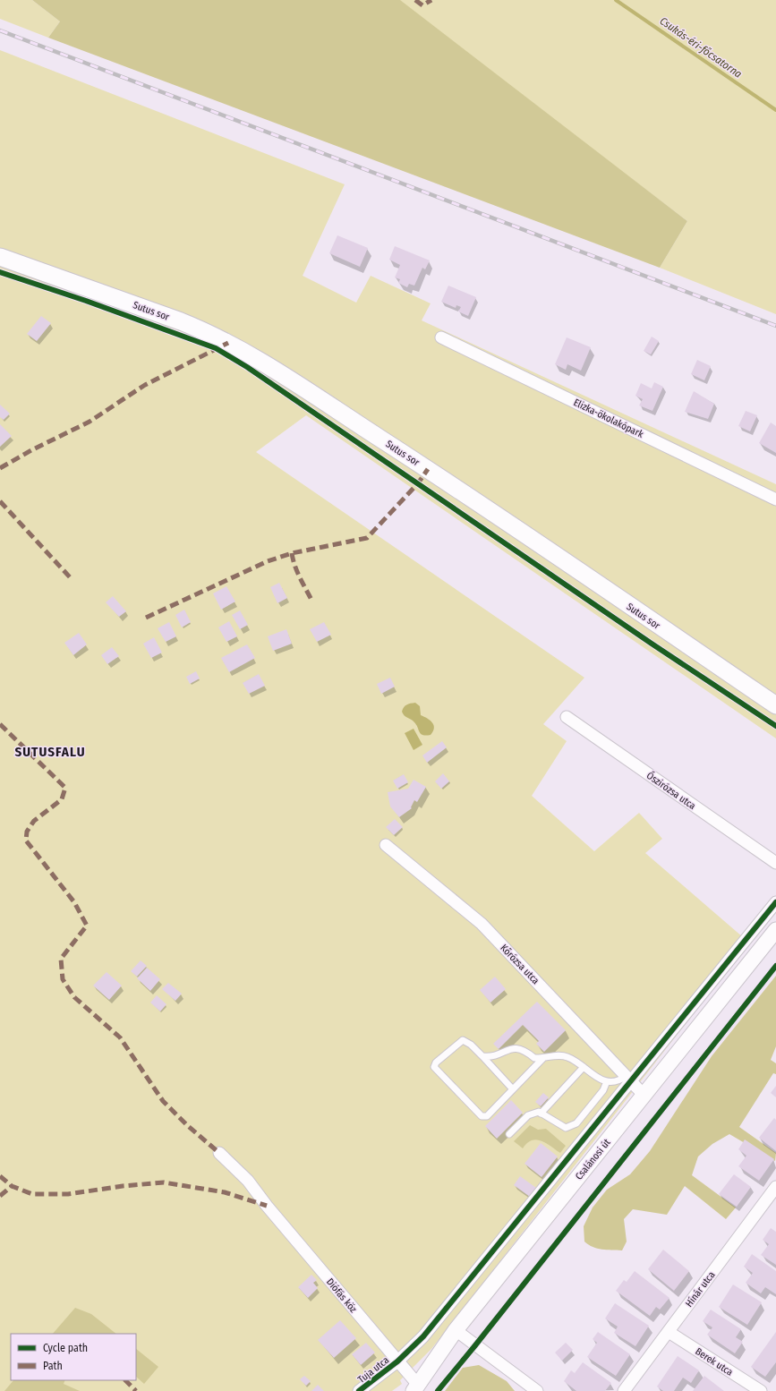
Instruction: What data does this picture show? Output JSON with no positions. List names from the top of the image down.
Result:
{
  "streets": {
    "main road": ["Sutus sor"],
    "street": [
      "Elizka-ökolakópark",
      "Őszirózsa utca",
      "Kőrózsa utca",
      "Csalánosi út",
      "Hínár utca",
      "Diófás köz",
      "Berek utca",
      "Tuja utca"
    ]
  },
  "crossings": [
    ["Kőrózsa utca", "Csalánosi út"],
    ["Kőrózsa utca", "Tuja utca"],
    ["Csalánosi út", "Diófás köz"],
    ["Hínár utca", "Berek utca"],
    ["Diófás köz", "Tuja utca"]
  ],
  "districts": ["SUTUSFALU"],
  "water": ["Csukás-éri-főcsatorna"],
  "legend": ["Cycle path", "Path"]
}
